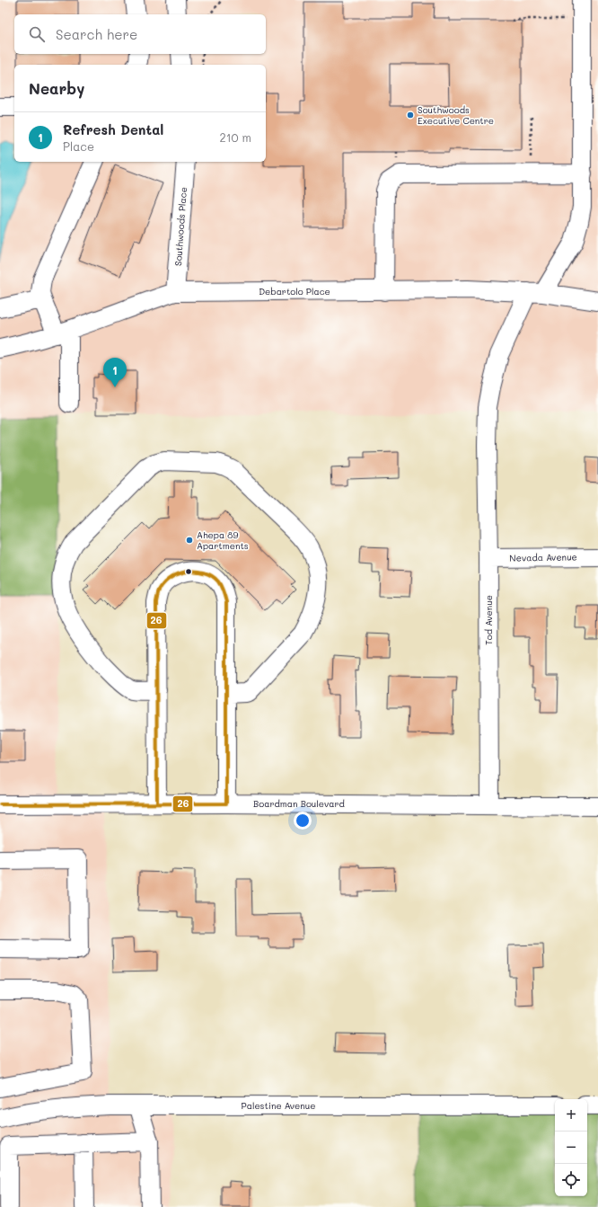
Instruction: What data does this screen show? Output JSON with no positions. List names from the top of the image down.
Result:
{
  "streets": {
    "street": [
      "Southwoods Place",
      "Debartolo Place",
      "Nevada Avenue",
      "Tod Avenue",
      "Boardman Boulevard",
      "Palestine Avenue"
    ]
  },
  "crossings": [
    ["Southwoods Place", "Debartolo Place"],
    ["Debartolo Place", "Tod Avenue"],
    ["Nevada Avenue", "Tod Avenue"],
    ["Tod Avenue", "Boardman Boulevard"]
  ],
  "places": ["Southwoods Executive Centre", "Ahepa 89 Apartments"],
  "lines": ["transit line 26"],
  "page": {
    "search": "Search here",
    "heading": "Nearby",
    "list": [
      {
        "mark": "1",
        "name": "Refresh Dental",
        "note": "Place",
        "value": "210 m"
      }
    ],
    "pins": "1",
    "map_buttons": ["+", "−"]
  }
}
